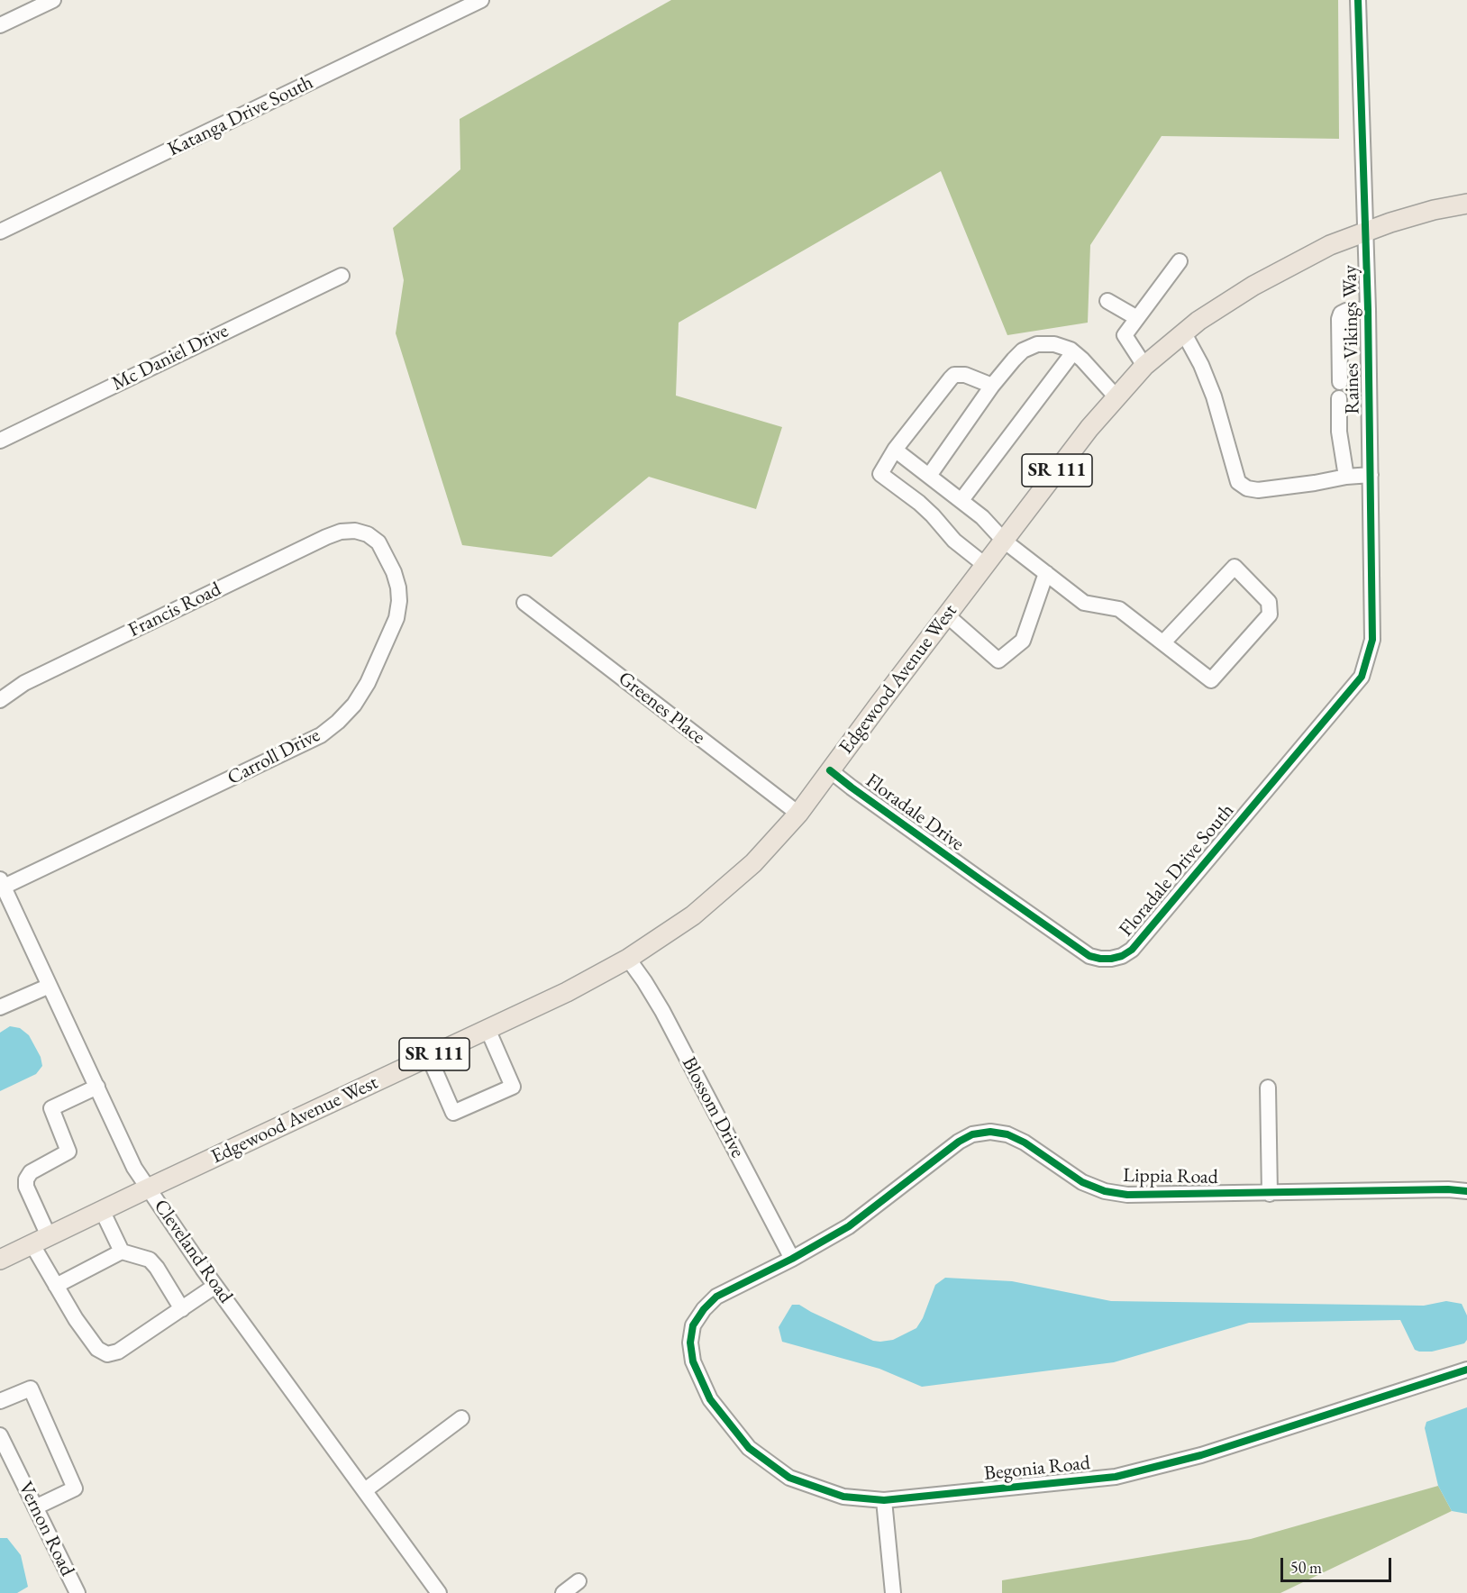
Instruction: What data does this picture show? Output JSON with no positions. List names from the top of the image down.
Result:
{
  "streets": {
    "main road": ["SR 111", "Edgewood Avenue West"],
    "street": [
      "Katanga Drive South",
      "Raines Vikings Way",
      "Mc Daniel Drive",
      "Francis Road",
      "Greenes Place",
      "Carroll Drive",
      "Floradale Drive",
      "Floradale Drive South",
      "Blossom Drive",
      "Lippia Road",
      "Cleveland Road",
      "Begonia Road",
      "Vernon Road"
    ]
  },
  "crossings": [
    ["Raines Vikings Way", "Edgewood Avenue West"],
    ["Raines Vikings Way", "Floradale Drive South"],
    ["Francis Road", "Carroll Drive"],
    ["Edgewood Avenue West", "Greenes Place"],
    ["Edgewood Avenue West", "Floradale Drive"],
    ["Edgewood Avenue West", "Blossom Drive"],
    ["Edgewood Avenue West", "Cleveland Road"],
    ["Carroll Drive", "Cleveland Road"],
    ["Floradale Drive", "Floradale Drive South"],
    ["Blossom Drive", "Lippia Road"],
    ["Lippia Road", "Begonia Road"]
  ],
  "scale_bar": "50 m"
}
